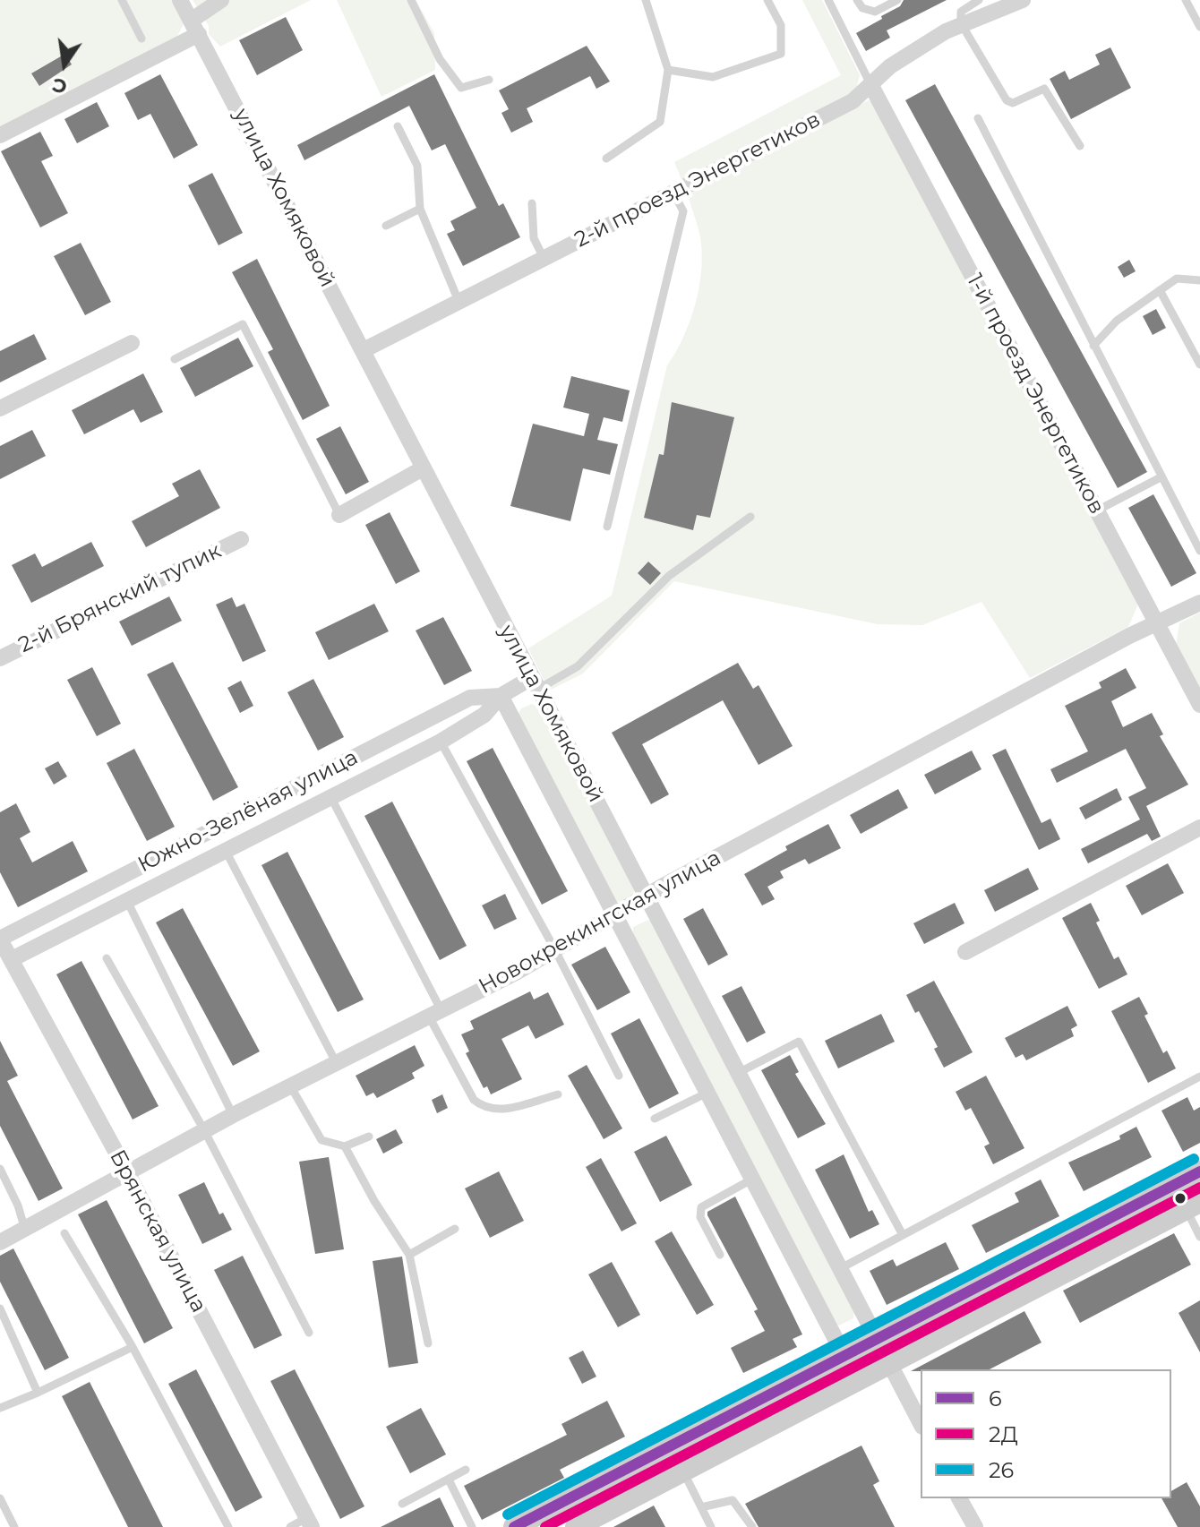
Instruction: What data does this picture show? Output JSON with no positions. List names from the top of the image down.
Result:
{
  "streets": {
    "street": [
      "2-й проезд Энергетиков",
      "улица Хомяковой",
      "1-й проезд Энергетиков",
      "2-й Брянский тупик",
      "Южно-Зелёная улица",
      "Новокрекингская улица",
      "Брянская улица"
    ]
  },
  "crossings": [
    ["2-й проезд Энергетиков", "улица Хомяковой"],
    ["2-й проезд Энергетиков", "1-й проезд Энергетиков"],
    ["улица Хомяковой", "Южно-Зелёная улица"],
    ["улица Хомяковой", "Новокрекингская улица"],
    ["1-й проезд Энергетиков", "Новокрекингская улица"],
    ["Южно-Зелёная улица", "Брянская улица"],
    ["Новокрекингская улица", "Брянская улица"]
  ],
  "lines": ["transit line 26", "transit line 6", "transit line 2Д"],
  "legend": ["6", "2Д", "26"],
  "north": "bottom"
}
